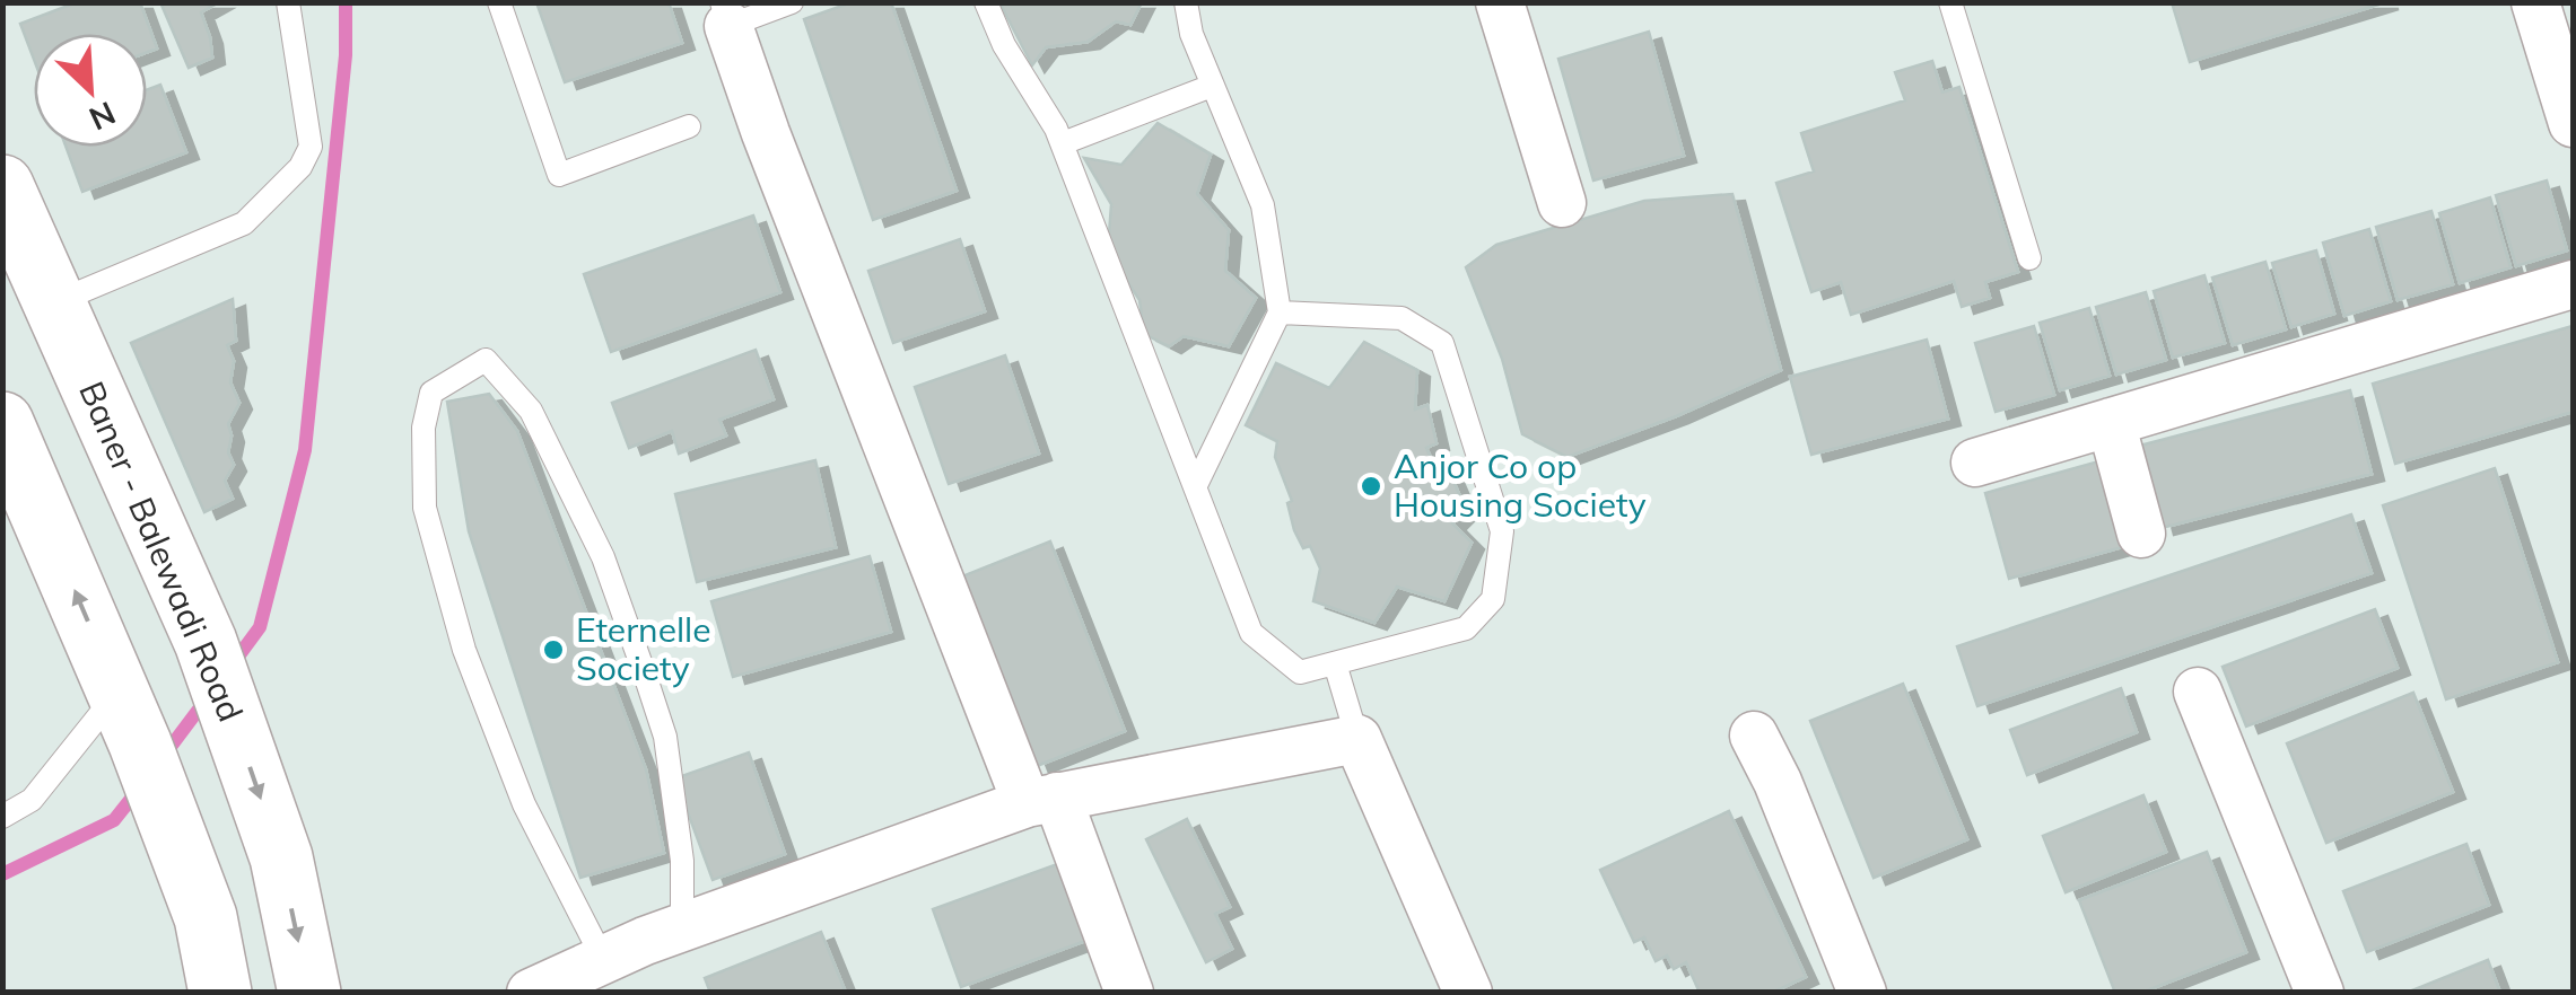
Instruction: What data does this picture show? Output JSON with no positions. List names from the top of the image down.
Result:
{
  "streets": {
    "street": ["Baner - Balewadi Road"]
  },
  "places": ["Anjor Co op Housing Society", "Eternelle Society"],
  "north": "bottom right"
}
